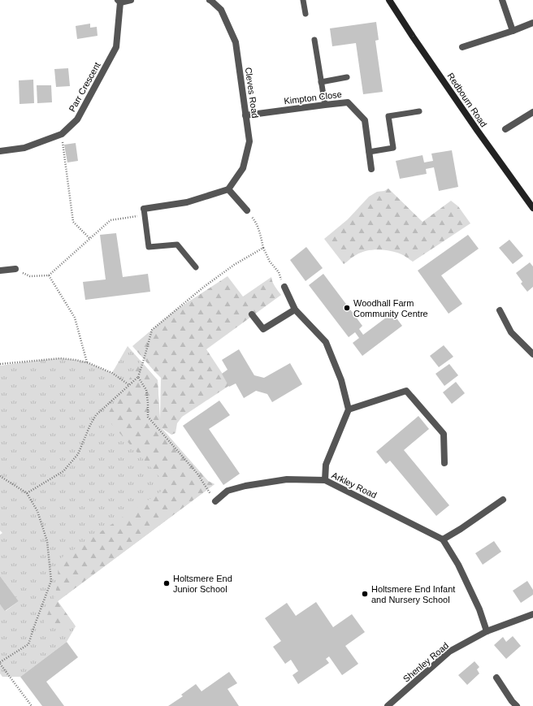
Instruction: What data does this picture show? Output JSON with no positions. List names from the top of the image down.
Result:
{
  "streets": {
    "main road": ["Redbourn Road"],
    "street": [
      "Parr Crescent",
      "Cleves Road",
      "Kimpton Close",
      "Arkley Road",
      "Shenley Road"
    ]
  },
  "crossings": [
    ["Cleves Road", "Kimpton Close"]
  ],
  "places": ["Woodhall Farm Community Centre", "Holtsmere End Junior School", "Holtsmere End Infant and Nursery School"]
}
